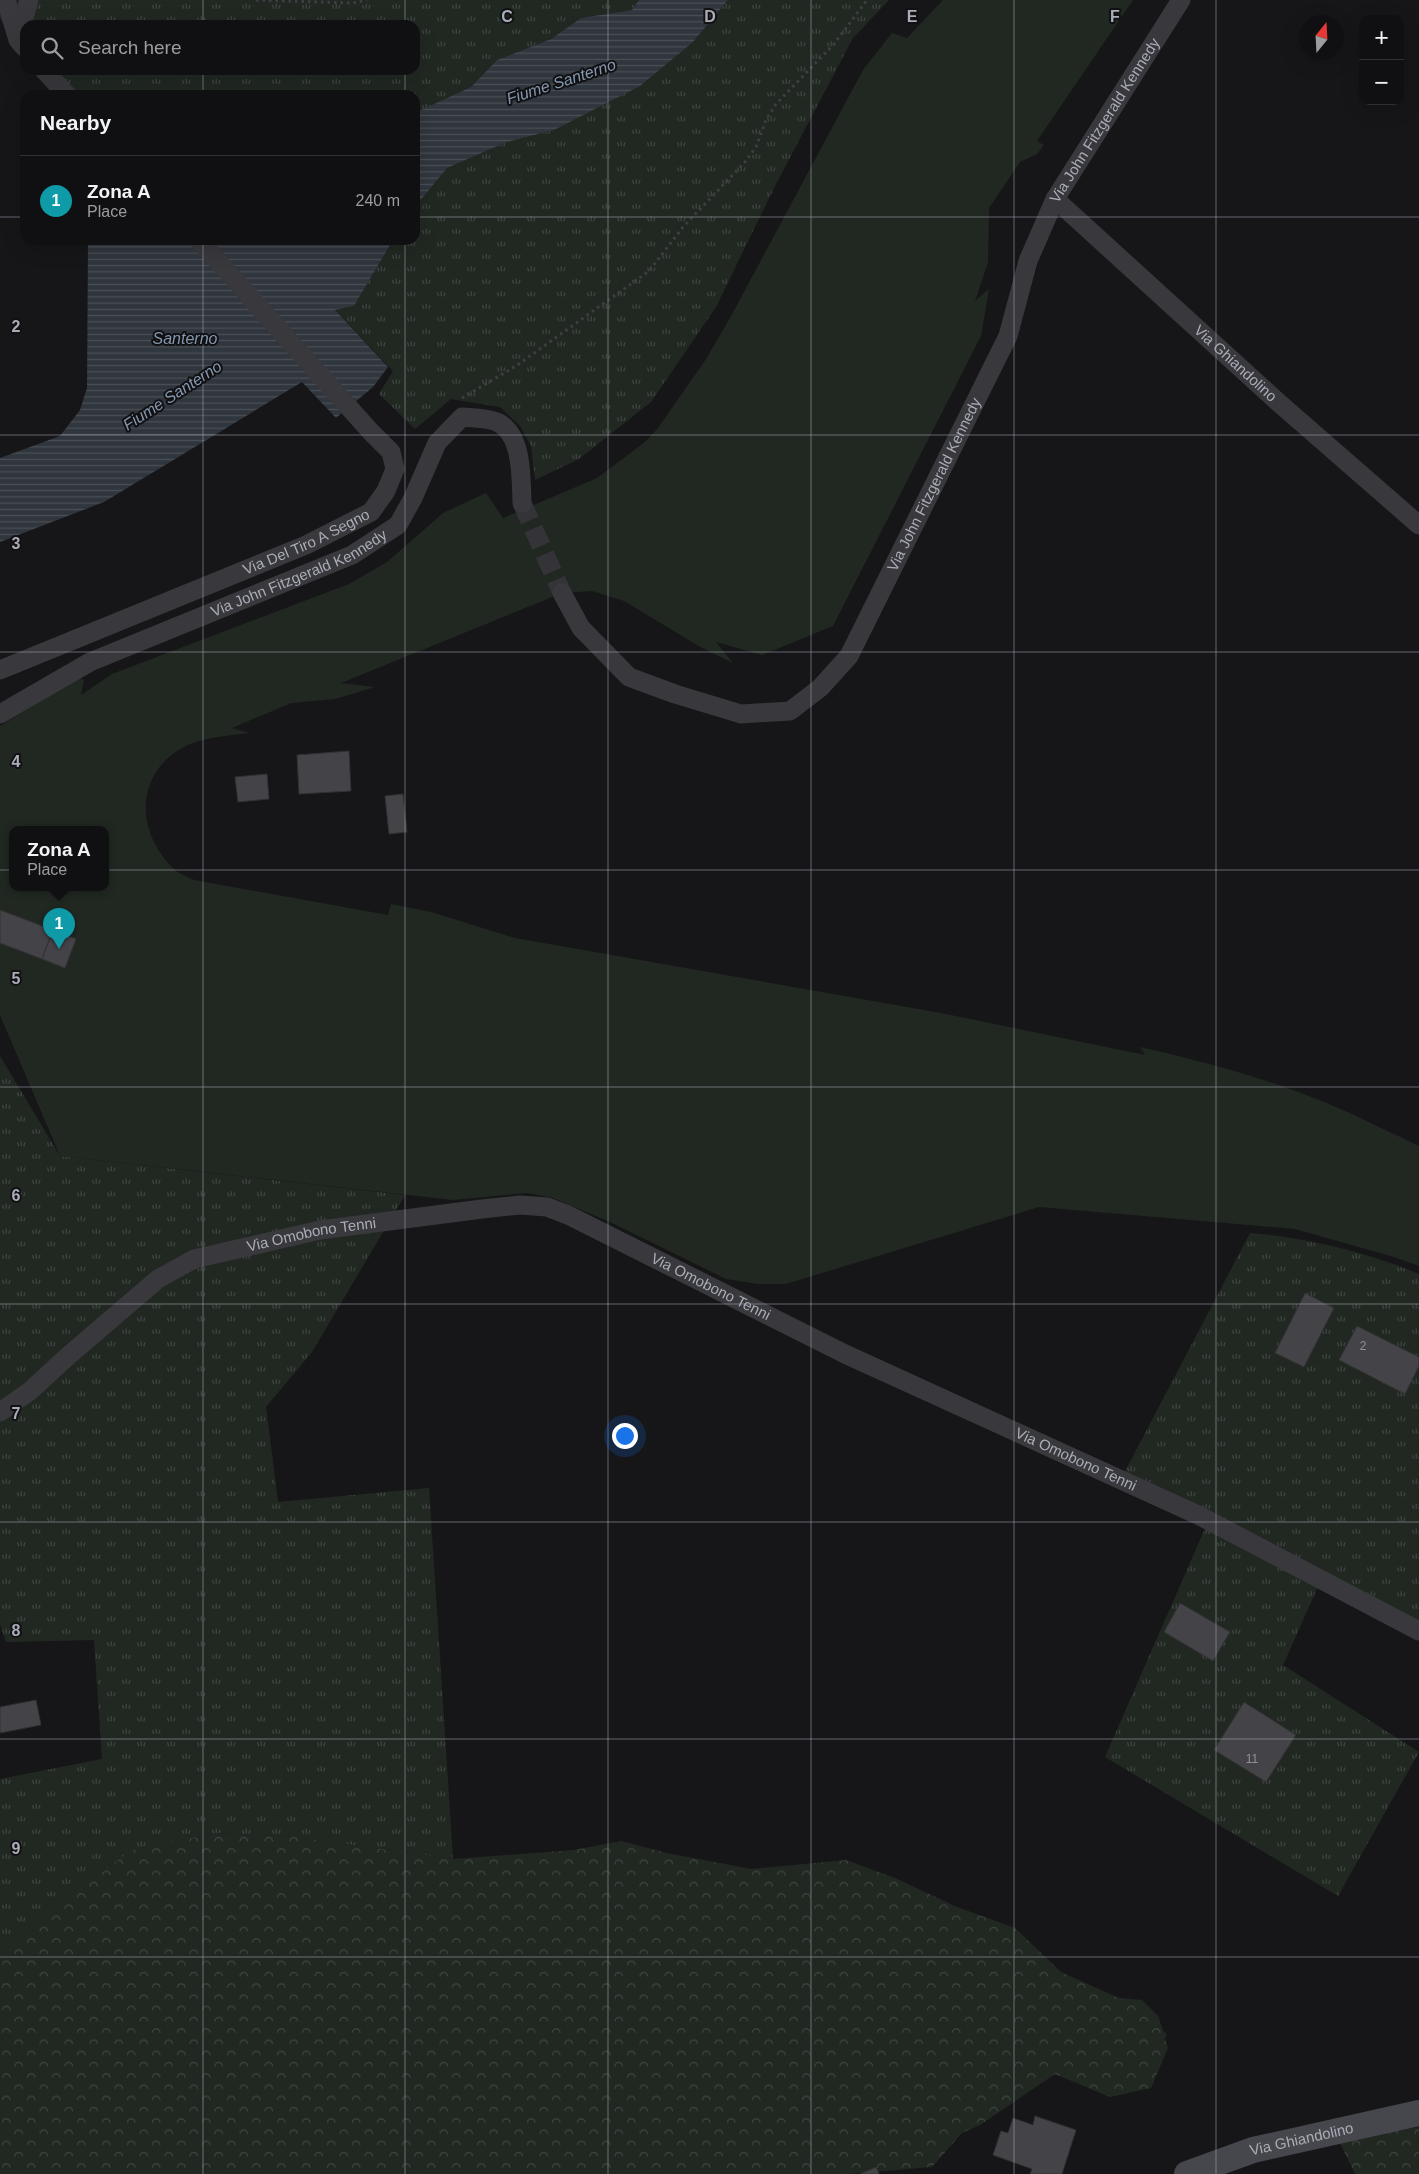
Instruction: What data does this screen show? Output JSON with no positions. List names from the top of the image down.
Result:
{
  "streets": {
    "street": [
      "Via John Fitzgerald Kennedy",
      "Via Ghiandolino",
      "Via Del Tiro A Segno",
      "Via Omobono Tenni"
    ]
  },
  "crossings": [
    ["Via John Fitzgerald Kennedy", "Via Ghiandolino"]
  ],
  "water": ["Fiume Santerno", "Santerno"],
  "house_numbers": ["2", "11"],
  "north": "top",
  "page": {
    "map_buttons": ["+", "−"],
    "search": "Search here",
    "heading": "Nearby",
    "list": [
      {
        "mark": "1",
        "name": "Zona A",
        "note": "Place",
        "value": "240 m"
      }
    ],
    "popup": ["Zona A", "Place"],
    "pins": "1"
  },
  "grid": {
    "columns": [
      "C",
      "D",
      "E",
      "F"
    ],
    "rows": [
      "2",
      "3",
      "4",
      "5",
      "6",
      "7",
      "8",
      "9"
    ]
  }
}
